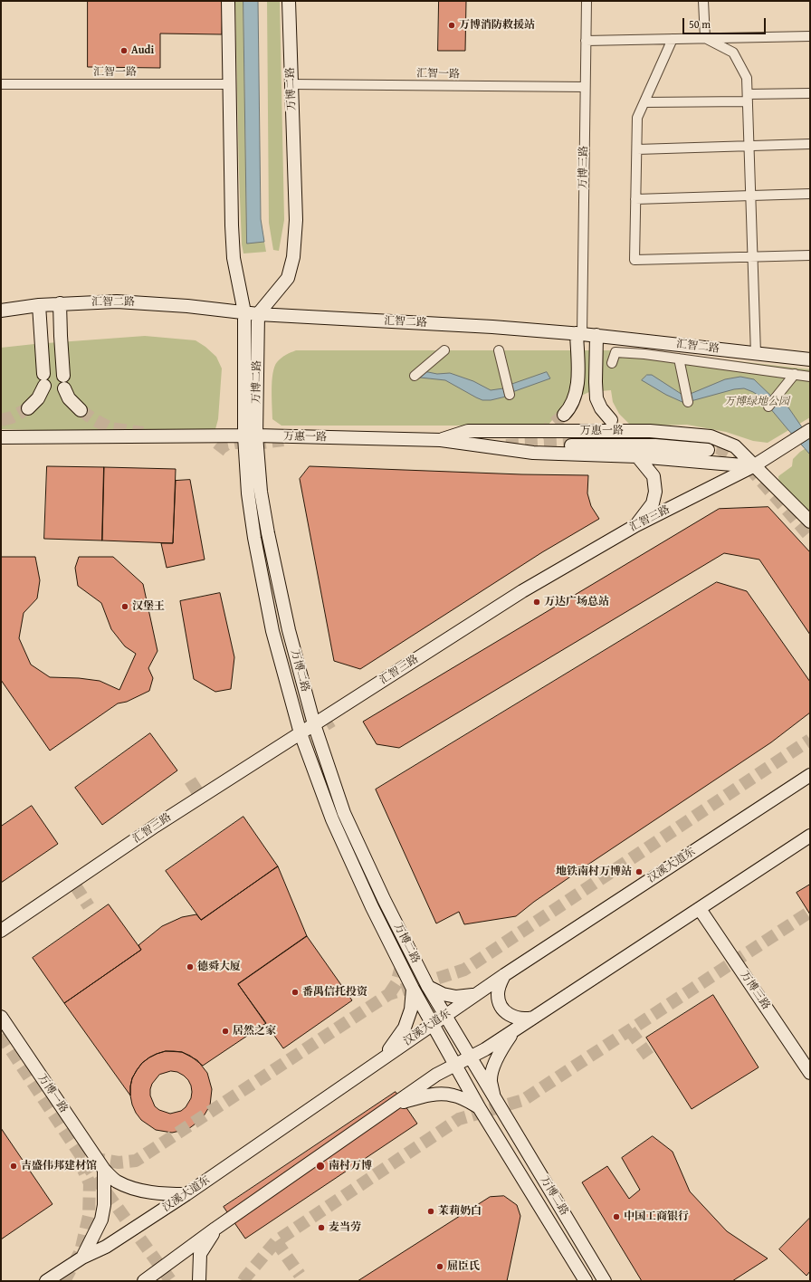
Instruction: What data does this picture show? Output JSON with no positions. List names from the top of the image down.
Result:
{
  "streets": {
    "street": [
      "汇智一路",
      "万博二路",
      "万博三路",
      "汇智二路",
      "万惠一路",
      "汇智三路",
      "汉溪大道东",
      "万博一路"
    ]
  },
  "crossings": [
    ["汇智一路", "万博二路"],
    ["汇智一路", "万博三路"],
    ["万博二路", "汇智二路"],
    ["万博二路", "万惠一路"],
    ["万博二路", "汇智三路"],
    ["万博二路", "汉溪大道东"],
    ["万博三路", "汇智二路"],
    ["万惠一路", "汇智三路"],
    ["汉溪大道东", "万博一路"]
  ],
  "parks": ["万博绿地公园"],
  "places": [
    "万博消防救援站",
    "Audi",
    "万达广场总站",
    "汉堡王",
    "地铁南村万博站",
    "德舜大厦",
    "番禺信托投资",
    "居然之家",
    "吉盛伟邦建材馆",
    "南村万博",
    "茉莉奶白",
    "中国工商银行",
    "麦当劳",
    "屈臣氏"
  ],
  "scale_bar": "50 m"
}
